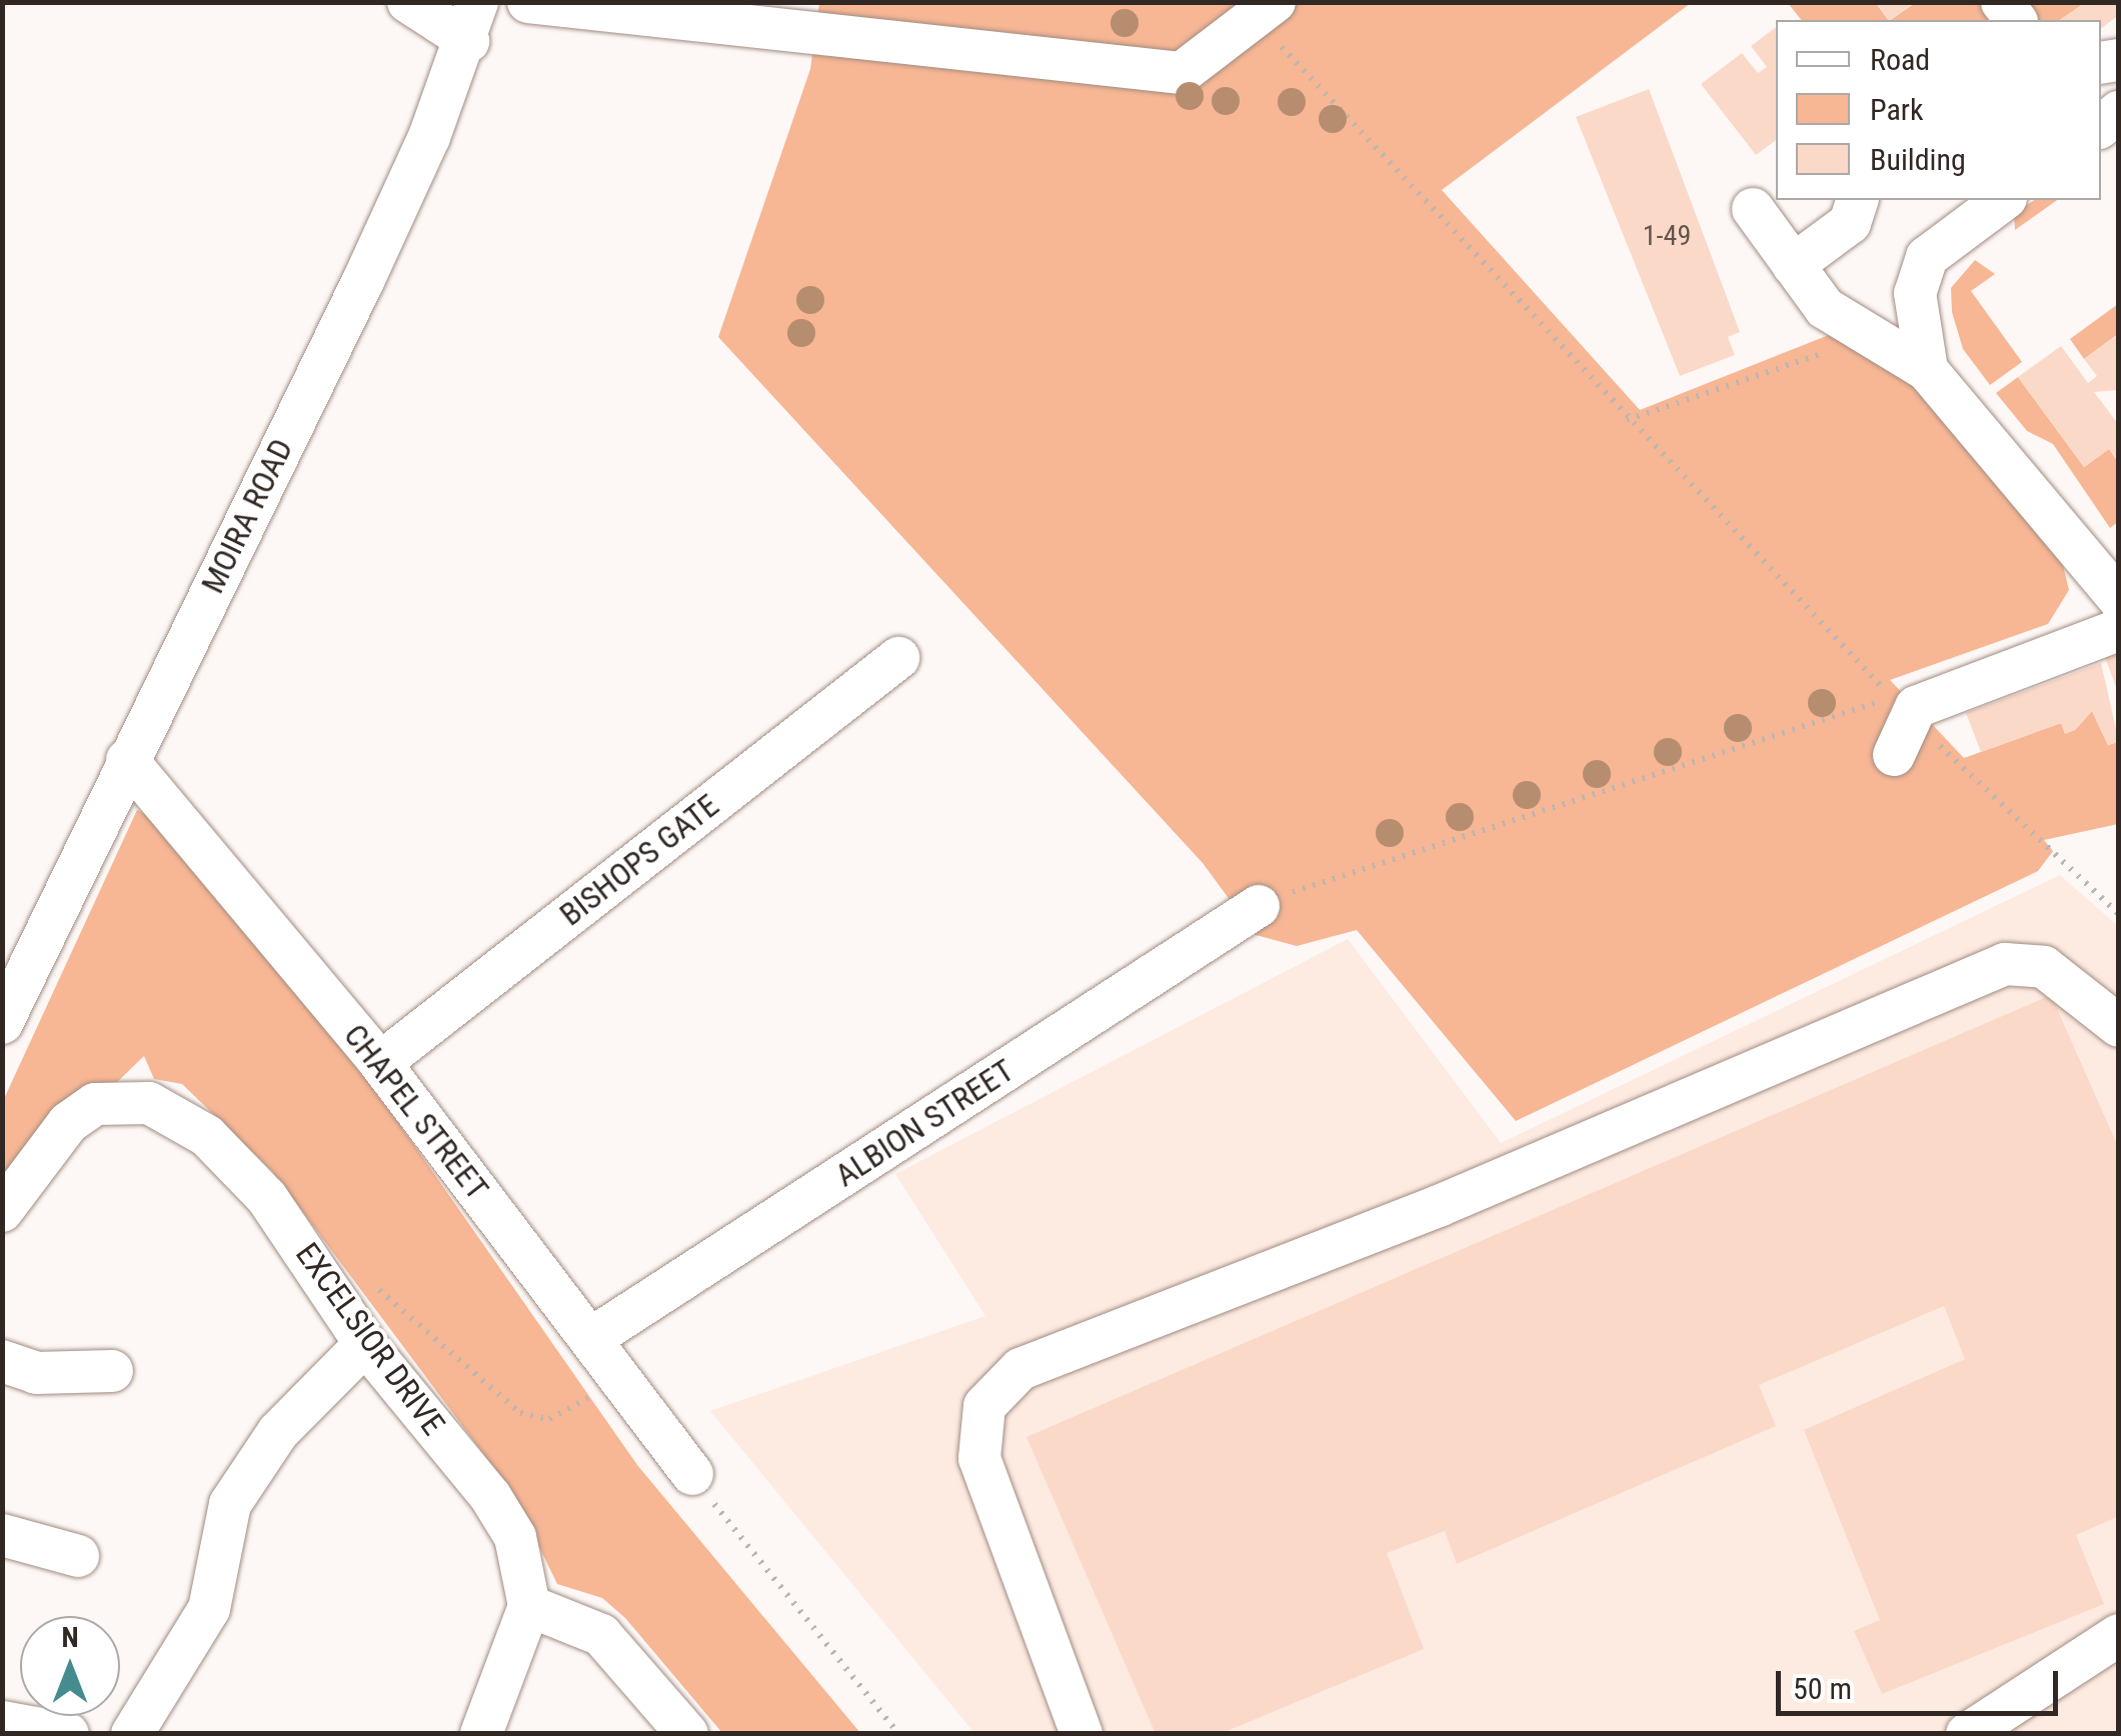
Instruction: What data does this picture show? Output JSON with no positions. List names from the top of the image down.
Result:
{
  "streets": {
    "street": [
      "MOIRA ROAD",
      "BISHOPS GATE",
      "CHAPEL STREET",
      "ALBION STREET",
      "EXCELSIOR DRIVE"
    ]
  },
  "crossings": [
    ["MOIRA ROAD", "CHAPEL STREET"],
    ["BISHOPS GATE", "CHAPEL STREET"],
    ["CHAPEL STREET", "ALBION STREET"]
  ],
  "house_numbers": ["1-49"],
  "legend": ["Road", "Park", "Building"],
  "scale_bar": "50 m",
  "north": "top"
}
